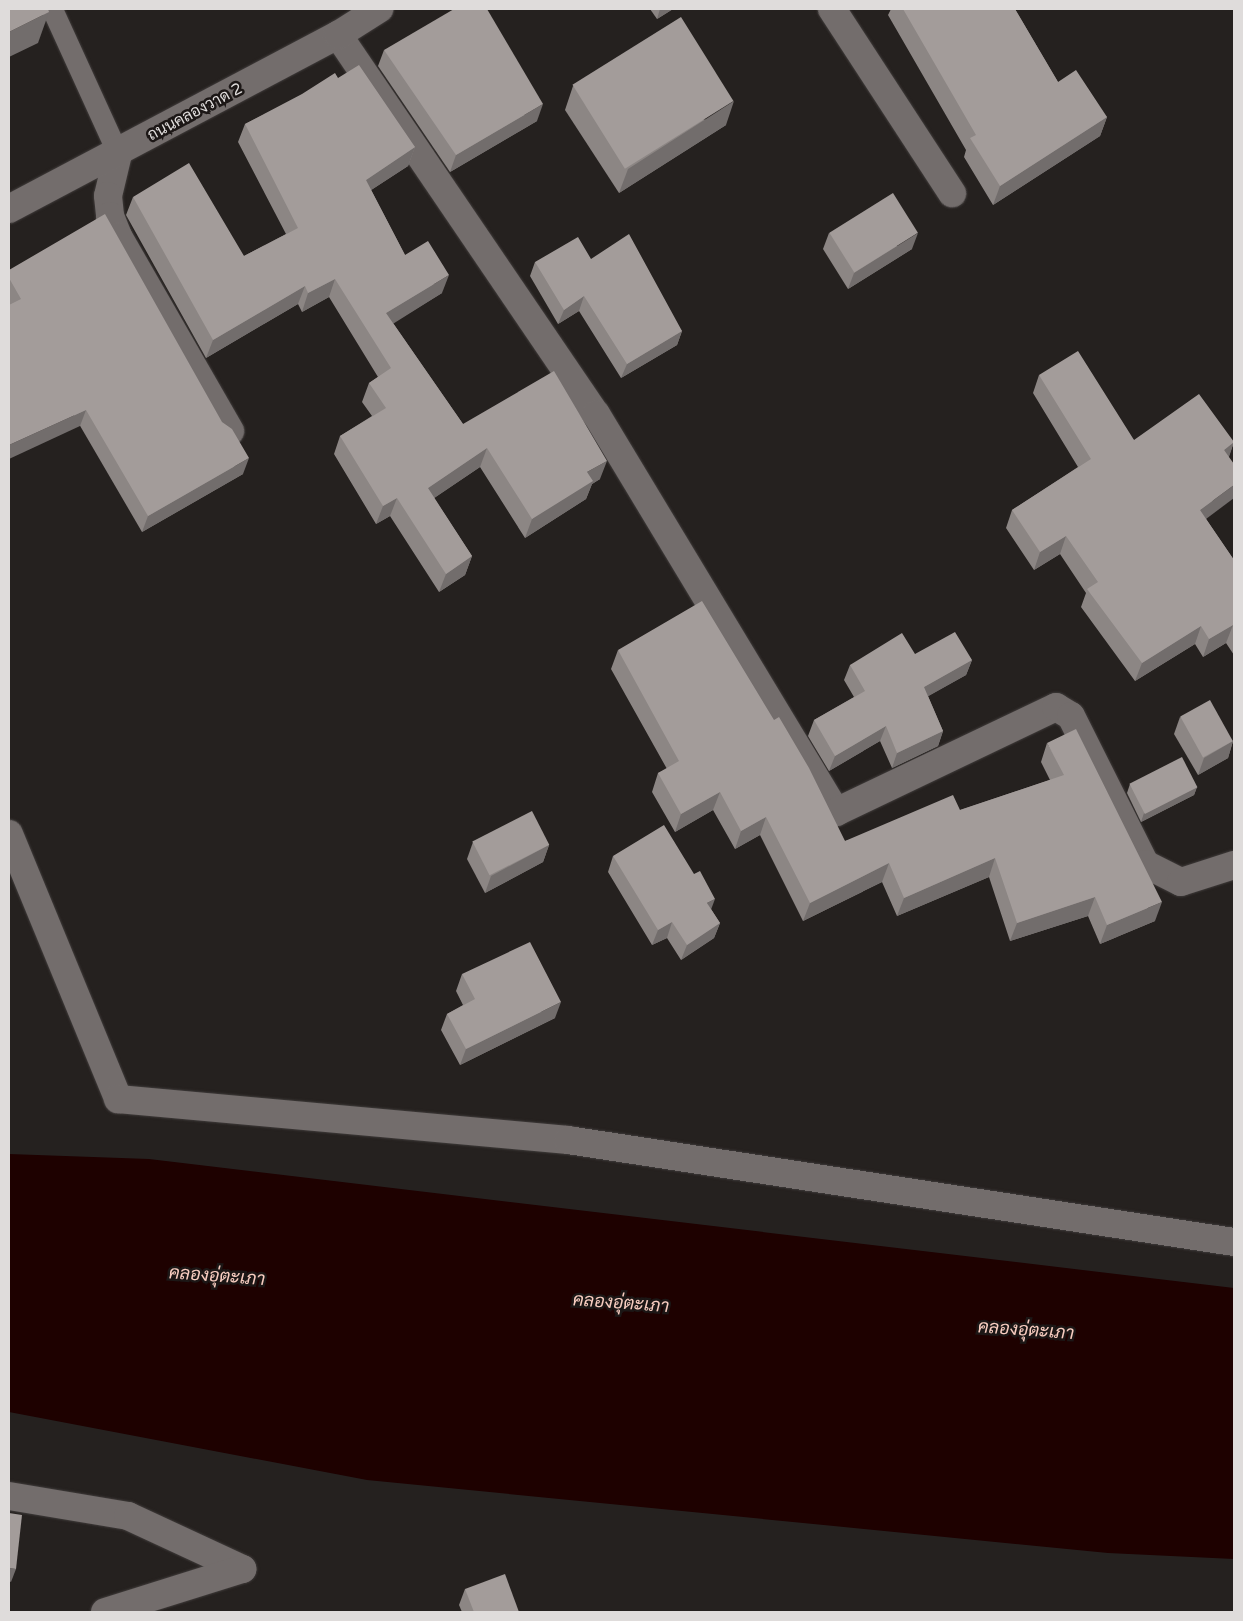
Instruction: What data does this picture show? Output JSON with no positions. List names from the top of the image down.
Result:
{
  "streets": {
    "street": ["ถนนคลองวาด 2"]
  },
  "water": ["คลองอุ่ตะเภา"]
}
